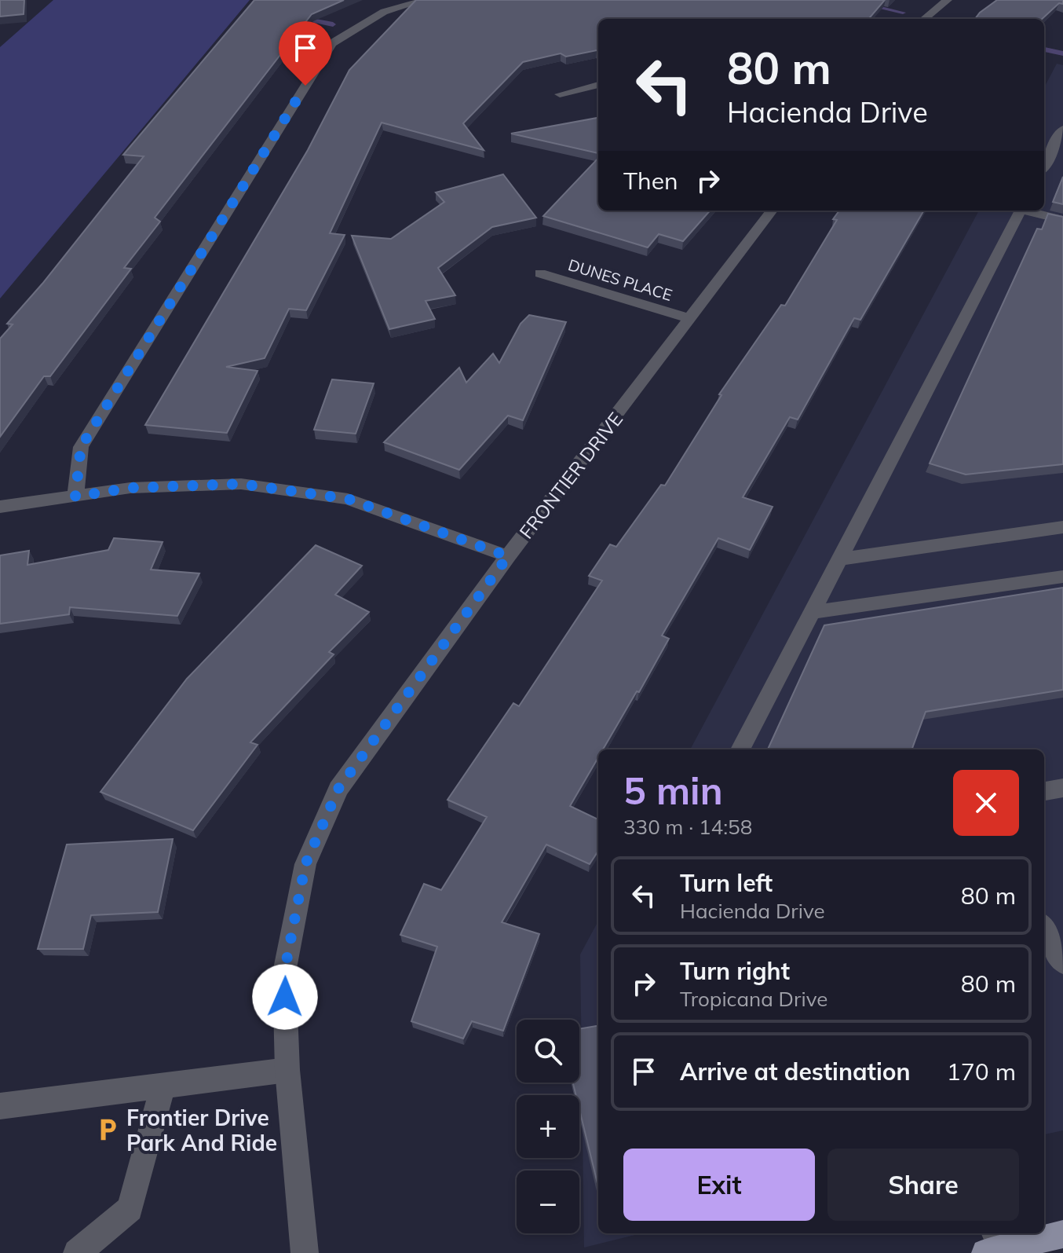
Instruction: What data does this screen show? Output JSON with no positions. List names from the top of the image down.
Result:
{
  "streets": {
    "street": ["DUNES PLACE", "FRONTIER DRIVE"]
  },
  "crossings": [
    ["DUNES PLACE", "FRONTIER DRIVE"]
  ],
  "places": {
    "parking": ["Frontier Drive Park And Ride"]
  },
  "page": {
    "turn": ["80 m", "Hacienda Drive"],
    "then": "Then",
    "heading": ["5 min", "330 m · 14:58"],
    "list": [
      {
        "name": "Turn left",
        "note": "Hacienda Drive",
        "value": "80 m"
      },
      {
        "name": "Turn right",
        "note": "Tropicana Drive",
        "value": "80 m"
      },
      {
        "name": "Arrive at destination",
        "value": "170 m"
      }
    ],
    "map_buttons": ["+", "−"],
    "buttons": ["Exit", "Share"]
  }
}
